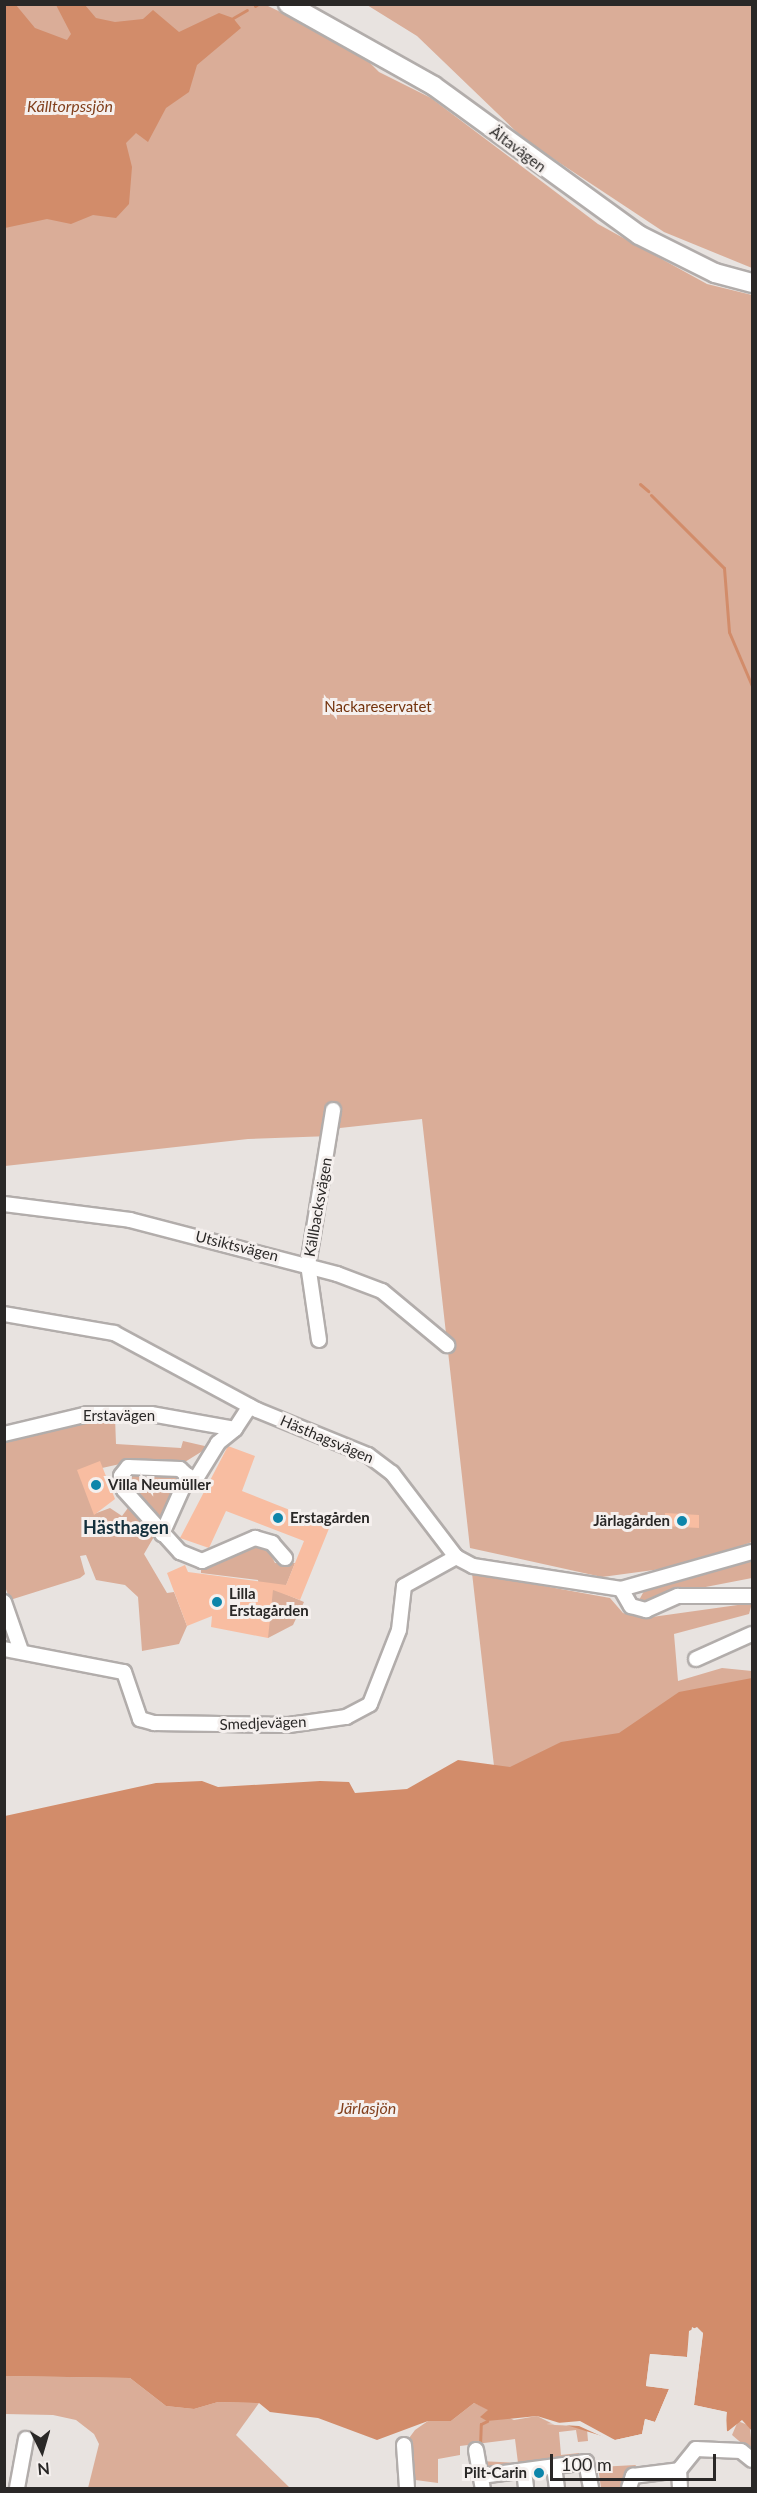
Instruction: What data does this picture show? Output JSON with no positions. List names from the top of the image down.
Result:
{
  "streets": {
    "main road": ["Ältavägen"],
    "street": [
      "Källbacksvägen",
      "Utsiktsvägen",
      "Erstavägen",
      "Hästhagsvägen",
      "Smedjevägen"
    ]
  },
  "crossings": [
    ["Källbacksvägen", "Utsiktsvägen"],
    ["Hästhagsvägen", "Smedjevägen"]
  ],
  "districts": ["Hästhagen"],
  "water": ["Källtorpssjön", "Järlasjön"],
  "parks": ["Nackareservatet"],
  "places": [
    "Villa Neumüller",
    "Erstagården",
    "Järlagården",
    "Lilla Erstagården",
    "Pilt-Carin"
  ],
  "scale_bar": "100 m",
  "north": "bottom"
}
